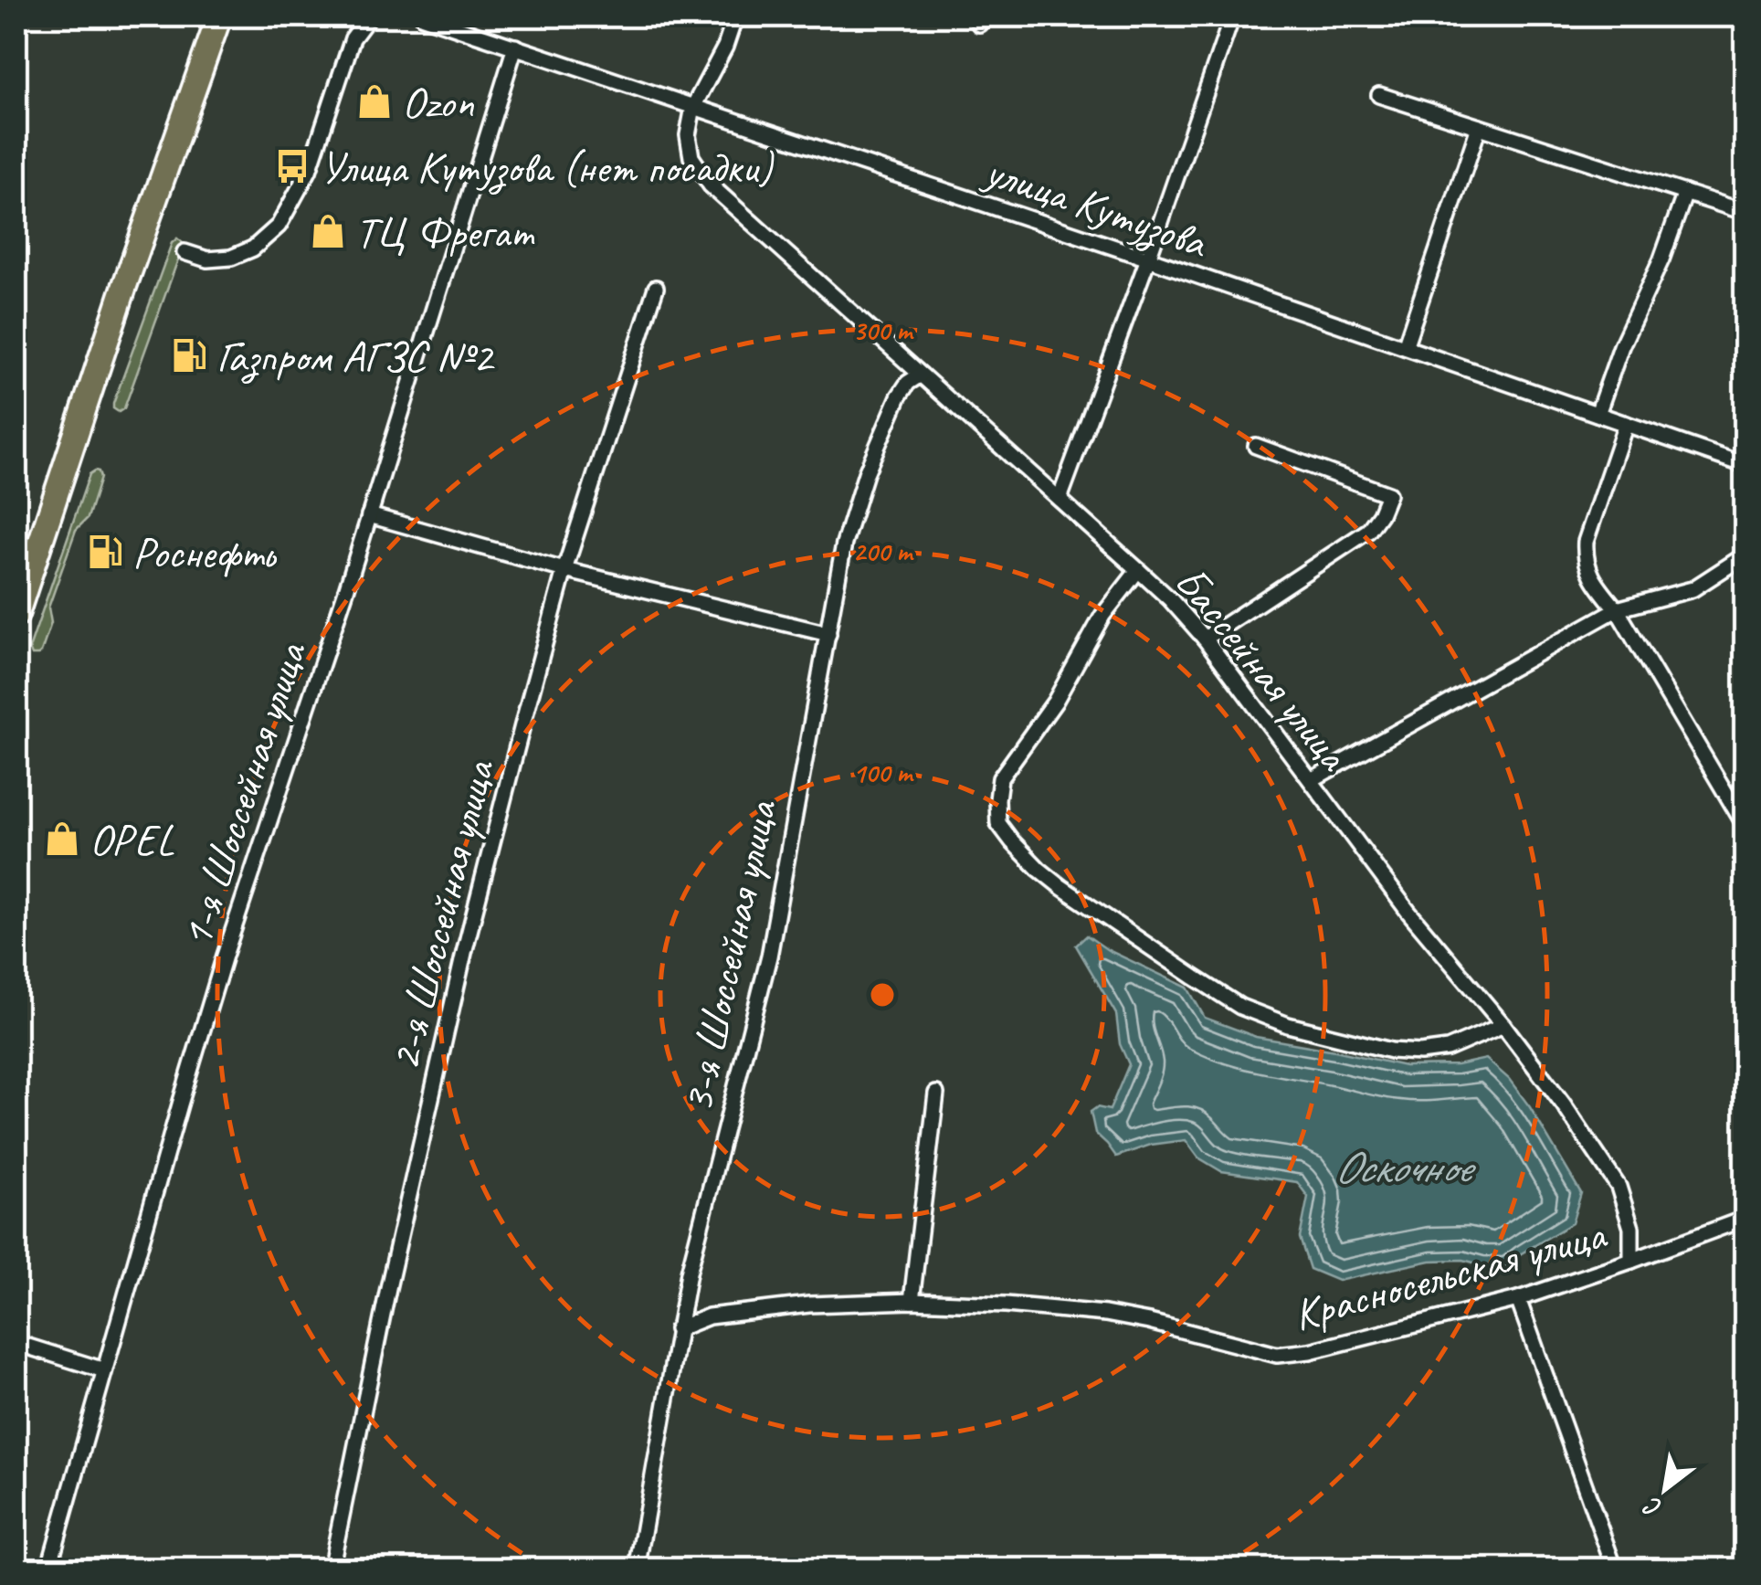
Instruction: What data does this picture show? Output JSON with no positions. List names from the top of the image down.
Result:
{
  "streets": {
    "street": [
      "улица Кутузова",
      "Бассейная улица",
      "1-я Шоссейная улица",
      "2-я Шоссейная улица",
      "3-я Шоссейная улица",
      "Красносельская улица"
    ]
  },
  "crossings": [
    ["улица Кутузова", "Бассейная улица"],
    ["улица Кутузова", "1-я Шоссейная улица"],
    ["Бассейная улица", "3-я Шоссейная улица"],
    ["Бассейная улица", "Красносельская улица"],
    ["3-я Шоссейная улица", "Красносельская улица"]
  ],
  "water": ["Оскочное"],
  "places": {
    "shop": ["Ozon", "ТЦ Фрегат", "OPEL"],
    "bus stop": ["Улица Кутузова (нет посадки)"],
    "fuel station": ["Газпром АГЗС №2", "Роснефть"]
  },
  "north": "bottom left",
  "rings": ["300 m", "200 m", "100 m"]
}
